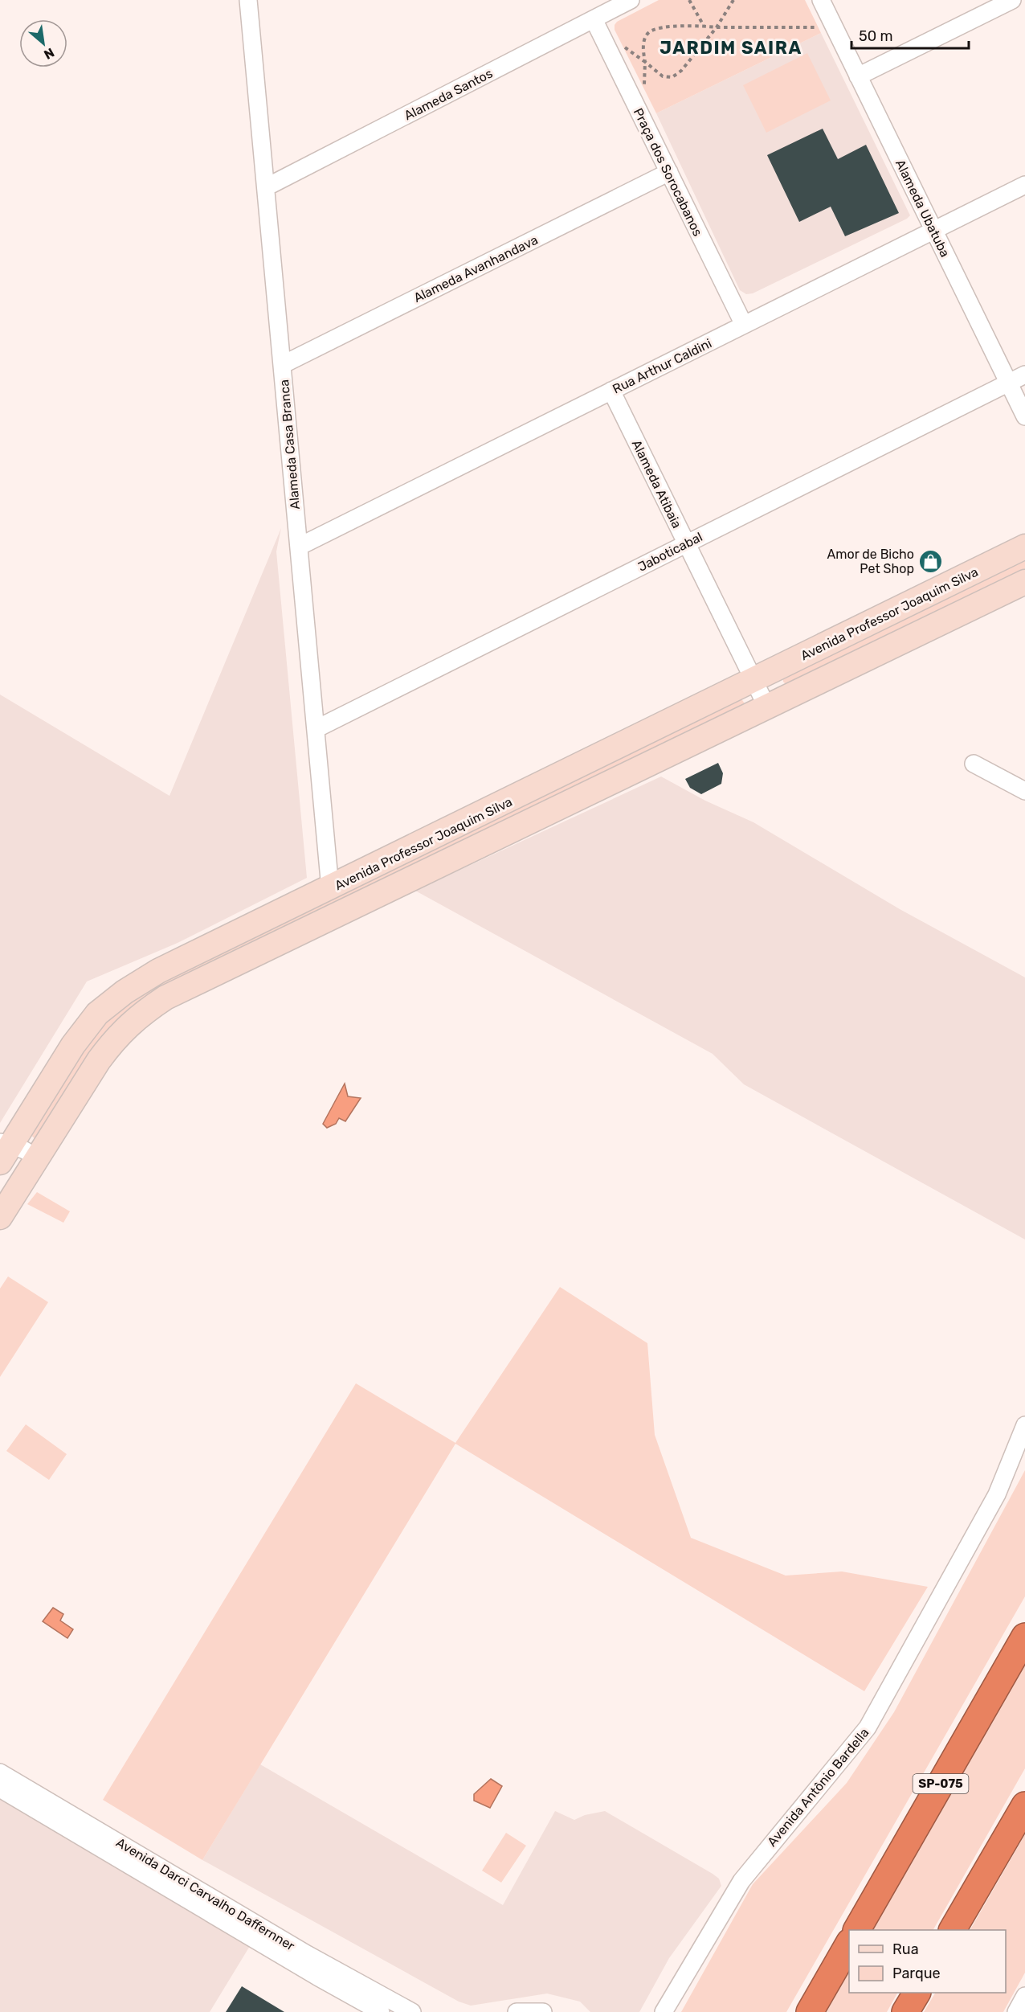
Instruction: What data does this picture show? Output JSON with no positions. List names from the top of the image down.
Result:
{
  "streets": {
    "highway": ["SP-075"],
    "main road": ["Avenida Professor Joaquim Silva"],
    "street": [
      "Alameda Santos",
      "Praça dos Sorocabanos",
      "Alameda Ubatuba",
      "Alameda Avanhandava",
      "Rua Arthur Caldini",
      "Alameda Casa Branca",
      "Alameda Atibaia",
      "Jaboticabal",
      "Avenida Antônio Bardella",
      "Avenida Darci Carvalho Daffernner"
    ]
  },
  "crossings": [
    ["Alameda Santos", "Praça dos Sorocabanos"],
    ["Alameda Santos", "Alameda Casa Branca"],
    ["Praça dos Sorocabanos", "Alameda Avanhandava"],
    ["Praça dos Sorocabanos", "Rua Arthur Caldini"],
    ["Alameda Ubatuba", "Rua Arthur Caldini"],
    ["Alameda Ubatuba", "Jaboticabal"],
    ["Alameda Avanhandava", "Alameda Casa Branca"],
    ["Rua Arthur Caldini", "Alameda Casa Branca"],
    ["Rua Arthur Caldini", "Alameda Atibaia"],
    ["Alameda Casa Branca", "Jaboticabal"],
    ["Alameda Casa Branca", "Avenida Professor Joaquim Silva"],
    ["Alameda Atibaia", "Jaboticabal"],
    ["Alameda Atibaia", "Avenida Professor Joaquim Silva"]
  ],
  "districts": ["JARDIM SAIRA"],
  "places": {
    "shop": ["Amor de Bicho Pet Shop"]
  },
  "legend": ["Rua", "Parque"],
  "scale_bar": "50 m",
  "north": "bottom right"
}
